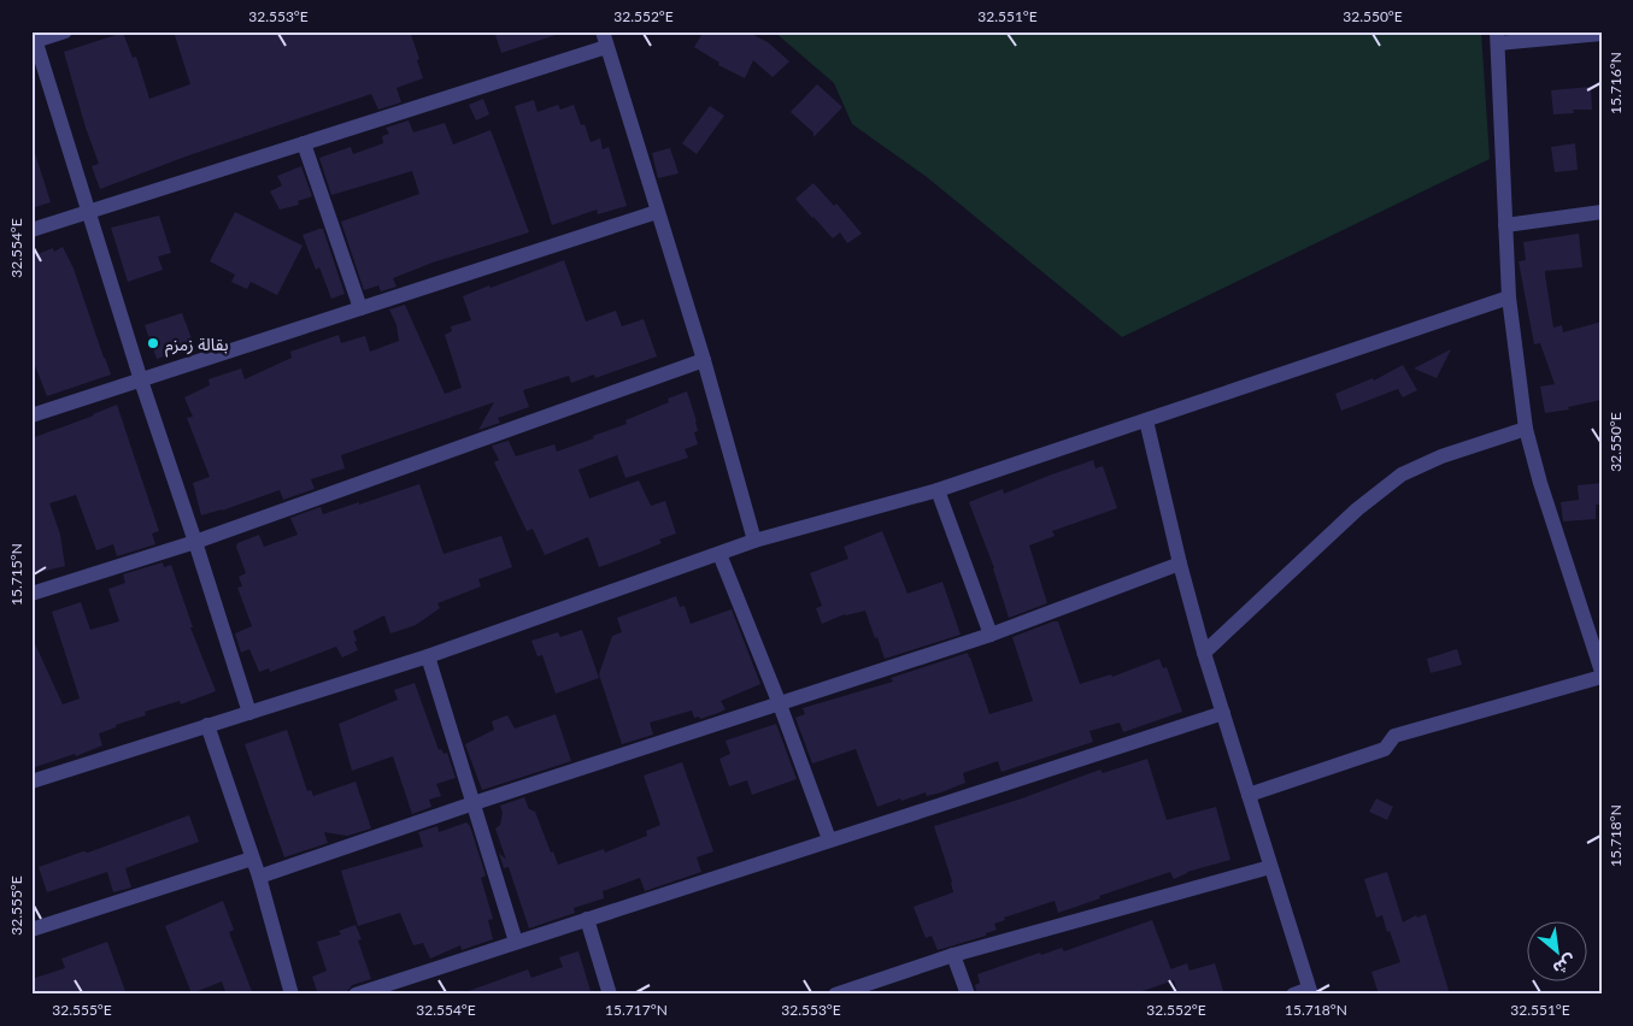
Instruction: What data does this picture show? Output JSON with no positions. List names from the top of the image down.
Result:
{
  "places": ["بقالة زمزم"],
  "north": "bottom right",
  "coordinates": [
    "32.553°E",
    "32.552°E",
    "32.551°E",
    "32.550°E",
    "15.716°N",
    "32.554°E",
    "15.715°N",
    "15.718°N",
    "32.555°E",
    "15.717°N"
  ]
}
